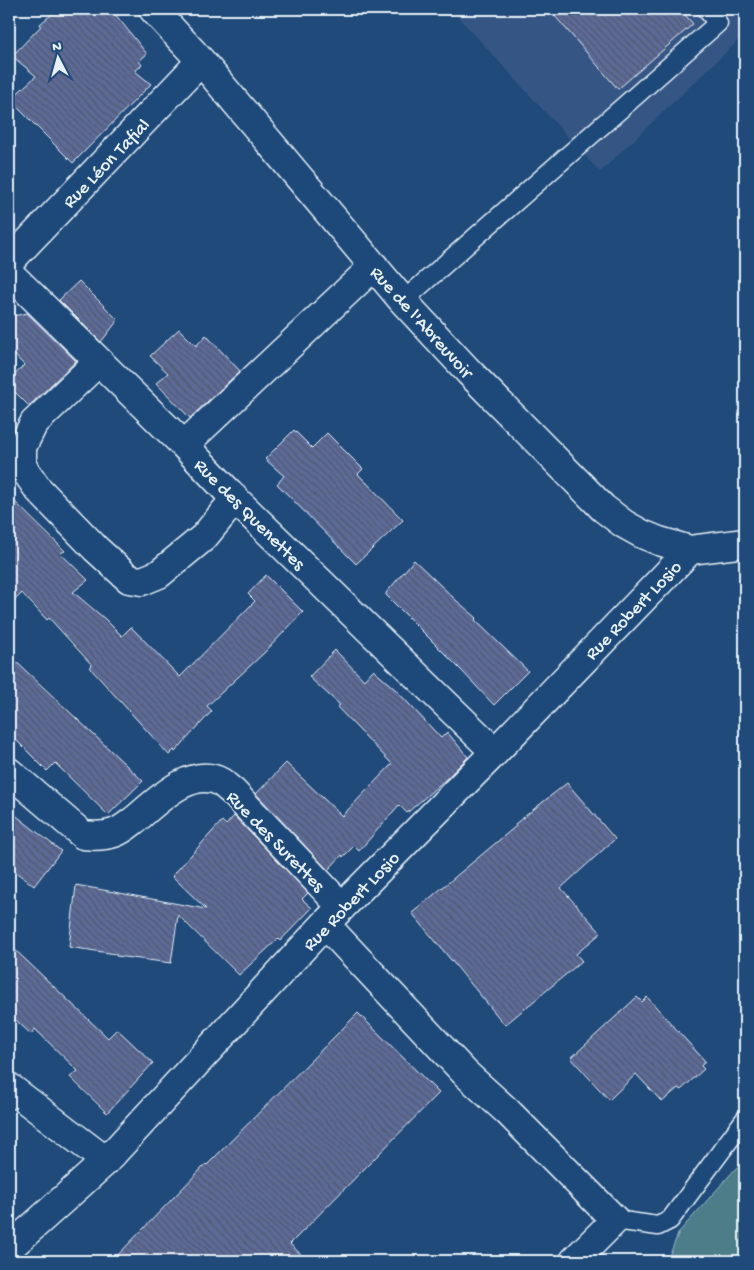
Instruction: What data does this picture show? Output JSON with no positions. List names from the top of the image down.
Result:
{
  "streets": {
    "street": [
      "Rue Léon Tafial",
      "Rue de l'Abreuvoir",
      "Rue des Quenettes",
      "Rue Robert Losio",
      "Rue des Surettes"
    ]
  },
  "crossings": [
    ["Rue Léon Tafial", "Rue de l'Abreuvoir"],
    ["Rue de l'Abreuvoir", "Rue Robert Losio"],
    ["Rue des Quenettes", "Rue Robert Losio"],
    ["Rue Robert Losio", "Rue des Surettes"]
  ],
  "north": "top"
}
